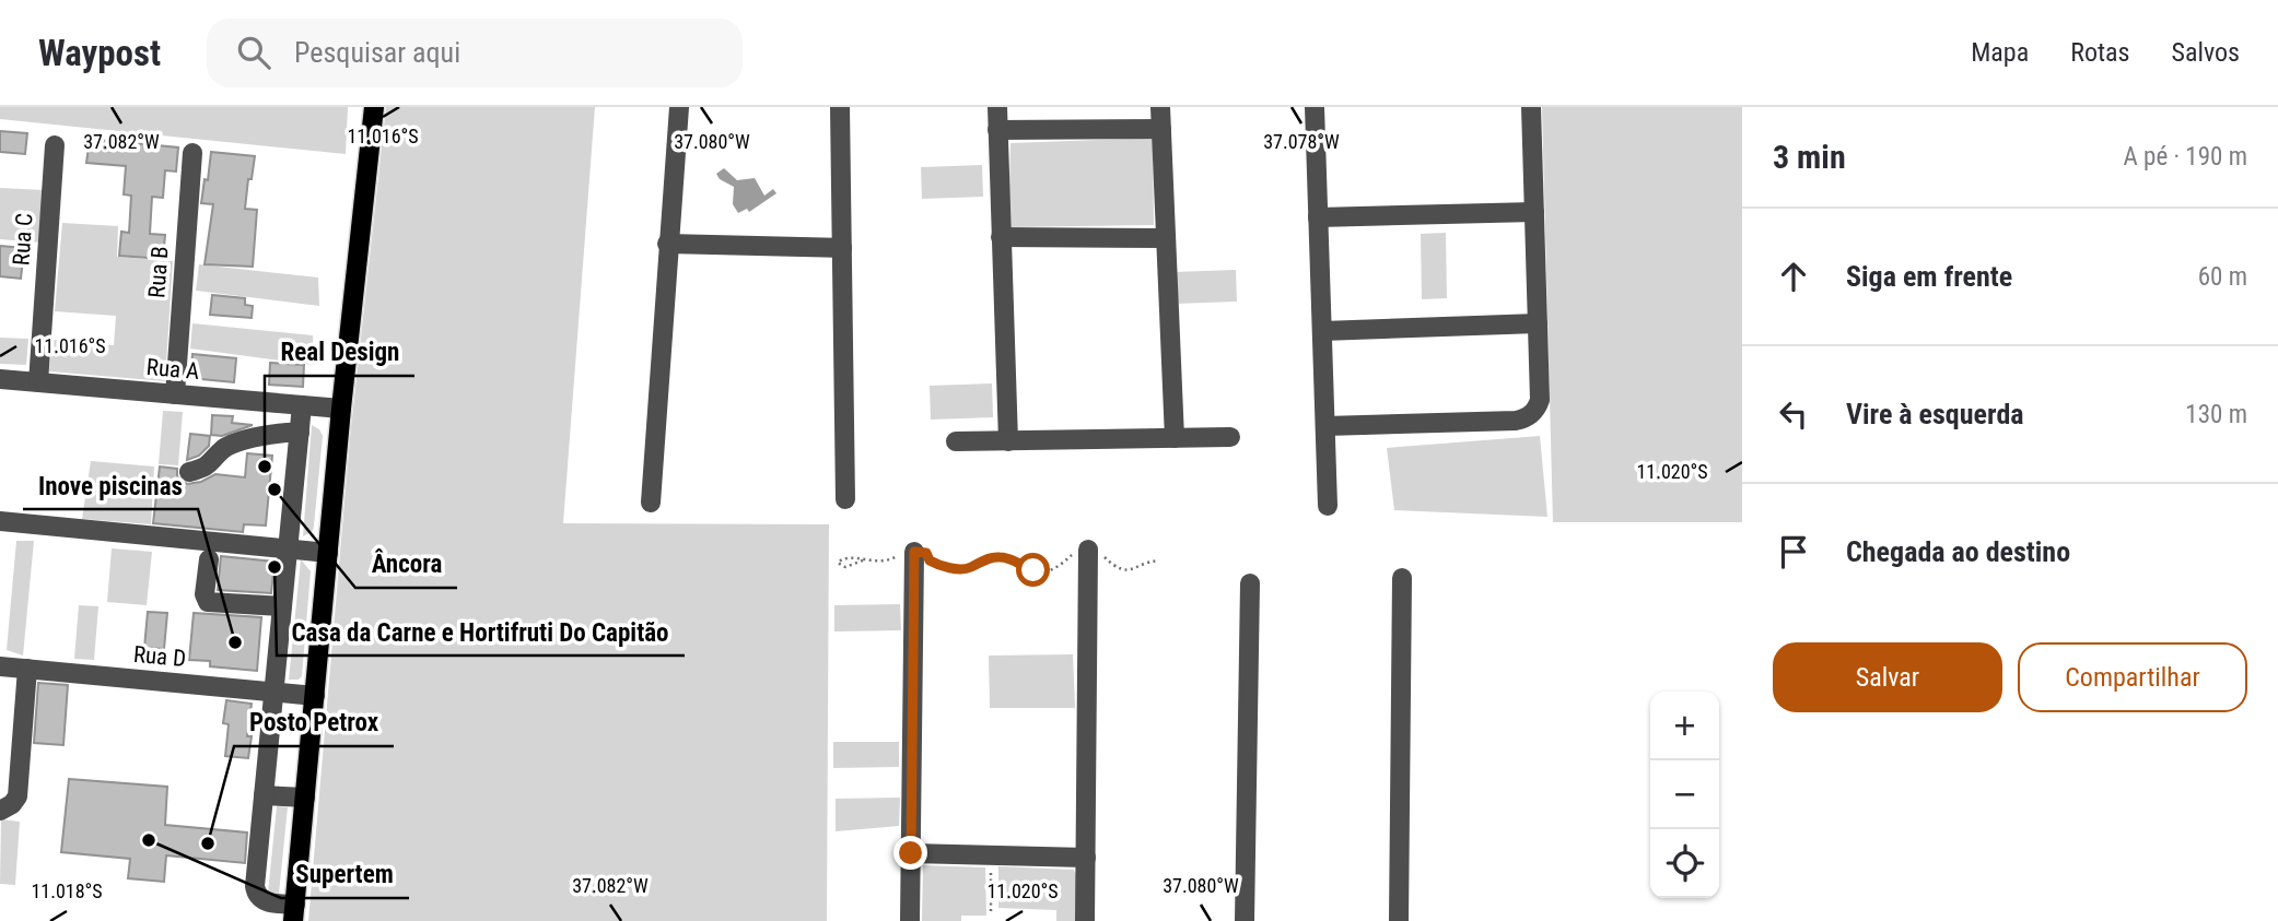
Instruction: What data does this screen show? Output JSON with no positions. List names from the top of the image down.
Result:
{
  "streets": {
    "street": [
      "Rua C",
      "Rua B",
      "Rua A",
      "Rua D"
    ]
  },
  "crossings": [
    ["Rua C", "Rua A"],
    ["Rua B", "Rua A"]
  ],
  "places": [
    "Real Design",
    "Âncora",
    "Casa da Carne e Hortifruti Do Capitão",
    "Inove piscinas",
    "Supertem",
    "Posto Petrox"
  ],
  "page": {
    "header": "Waypost",
    "search": "Pesquisar aqui",
    "nav": ["Mapa", "Rotas", "Salvos"],
    "heading": ["3 min", "A pé · 190 m"],
    "list": [
      ["Siga em frente", "60 m"],
      ["Vire à esquerda", "130 m"],
      "Chegada ao destino"
    ],
    "buttons": ["Salvar", "Compartilhar"],
    "map_buttons": ["+", "−"]
  },
  "coordinates": [
    "11.016°S",
    "37.082°W",
    "37.080°W",
    "37.078°W",
    "11.020°S",
    "11.018°S"
  ]
}
